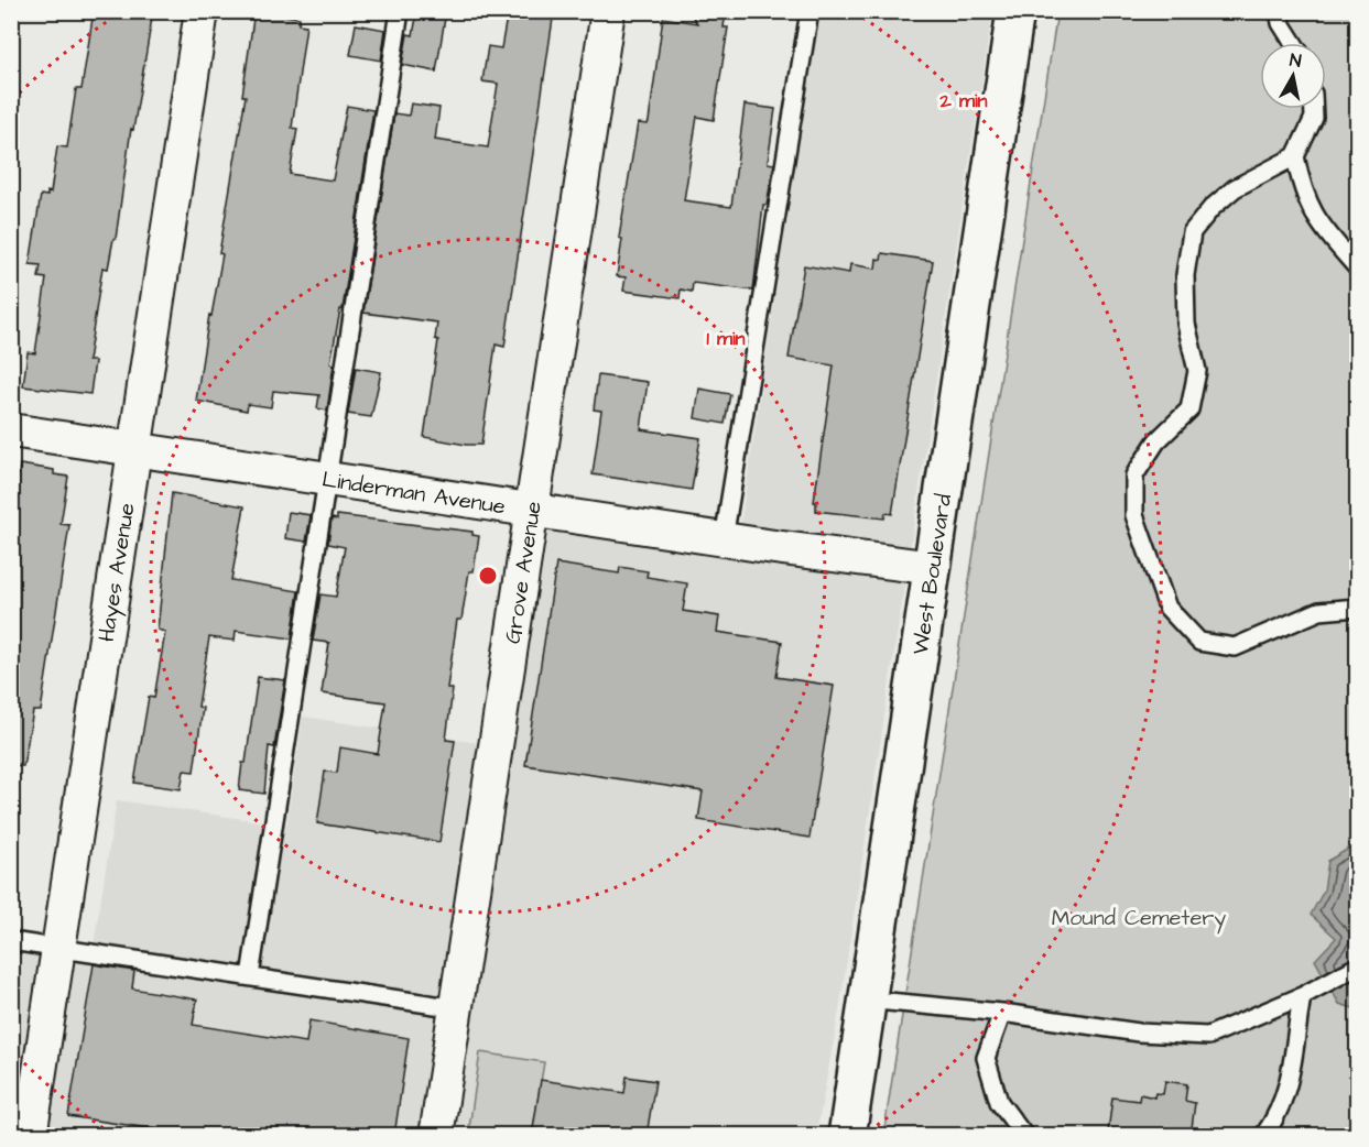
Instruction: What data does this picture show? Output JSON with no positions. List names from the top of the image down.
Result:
{
  "streets": {
    "street": [
      "Linderman Avenue",
      "Hayes Avenue",
      "Grove Avenue",
      "West Boulevard"
    ]
  },
  "crossings": [
    ["Linderman Avenue", "Hayes Avenue"],
    ["Linderman Avenue", "Grove Avenue"],
    ["Linderman Avenue", "West Boulevard"]
  ],
  "parks": ["Mound Cemetery"],
  "north": "top",
  "rings": ["2 min", "1 min"]
}
